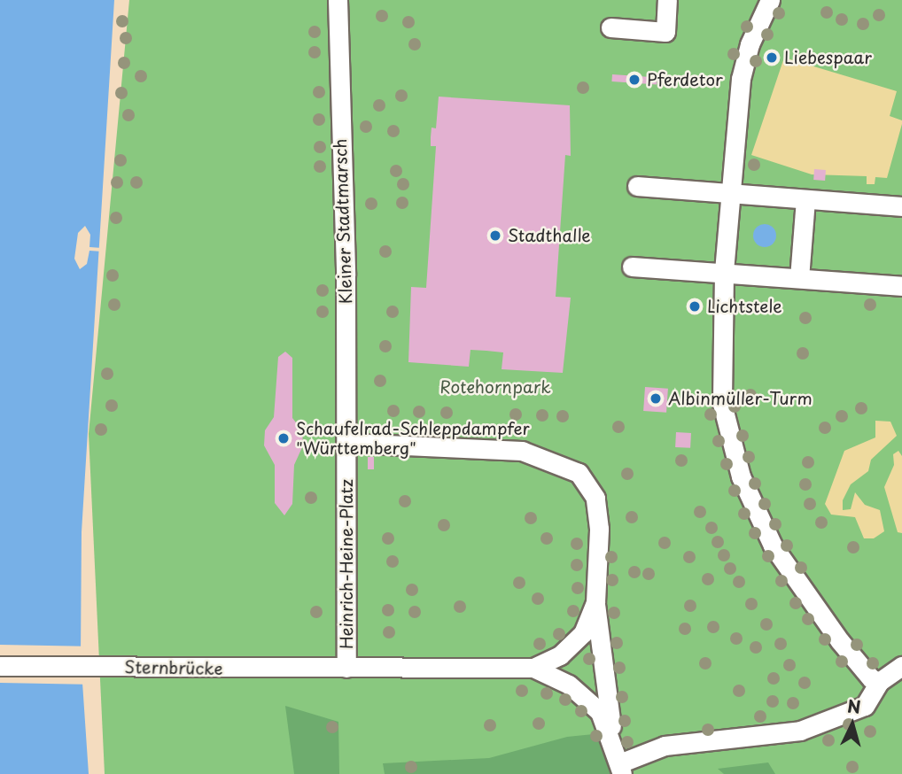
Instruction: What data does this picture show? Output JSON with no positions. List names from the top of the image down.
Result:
{
  "streets": {
    "street": ["Kleiner Stadtmarsch", "Heinrich-Heine-Platz", "Sternbrücke"]
  },
  "crossings": [
    ["Kleiner Stadtmarsch", "Heinrich-Heine-Platz"],
    ["Heinrich-Heine-Platz", "Sternbrücke"]
  ],
  "parks": ["Rotehornpark"],
  "places": [
    "Liebespaar",
    "Pferdetor",
    "Stadthalle",
    "Lichtstele",
    "Albinmüller-Turm",
    "Schaufelrad-Schleppdampfer \"Württemberg\""
  ],
  "north": "top"
}
